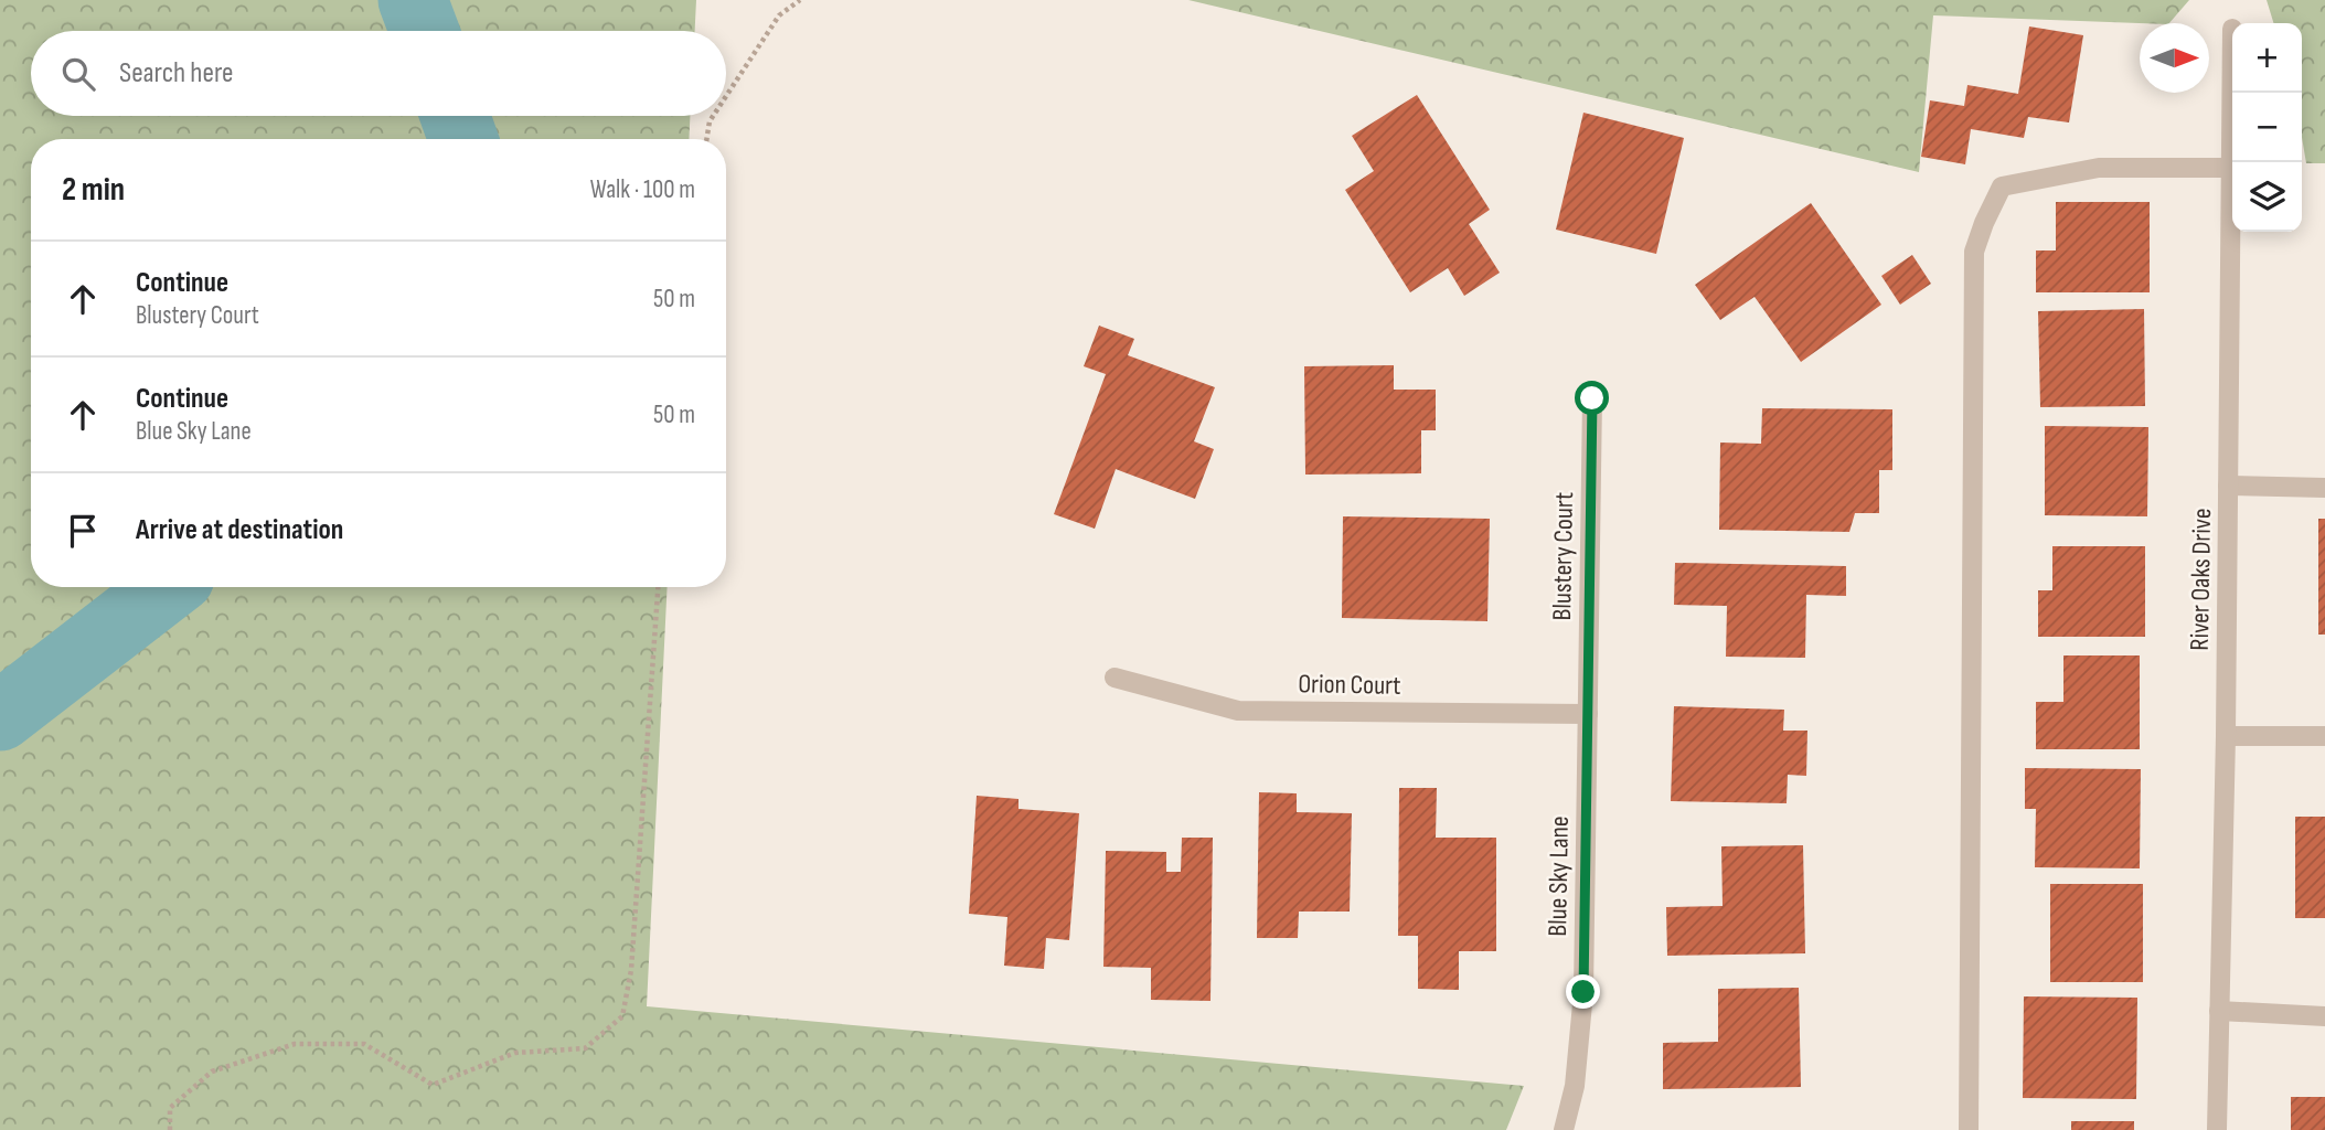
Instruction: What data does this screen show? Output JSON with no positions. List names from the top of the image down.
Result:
{
  "streets": {
    "street": [
      "Blustery Court",
      "River Oaks Drive",
      "Orion Court",
      "Blue Sky Lane"
    ]
  },
  "crossings": [
    ["Blustery Court", "Orion Court"],
    ["Blustery Court", "Blue Sky Lane"],
    ["Orion Court", "Blue Sky Lane"]
  ],
  "north": "right",
  "page": {
    "map_buttons": ["+", "−"],
    "search": "Search here",
    "heading": ["2 min", "Walk · 100 m"],
    "list": [
      ["Continue", "Blustery Court", "50 m"],
      ["Continue", "Blue Sky Lane", "50 m"],
      "Arrive at destination"
    ]
  }
}
